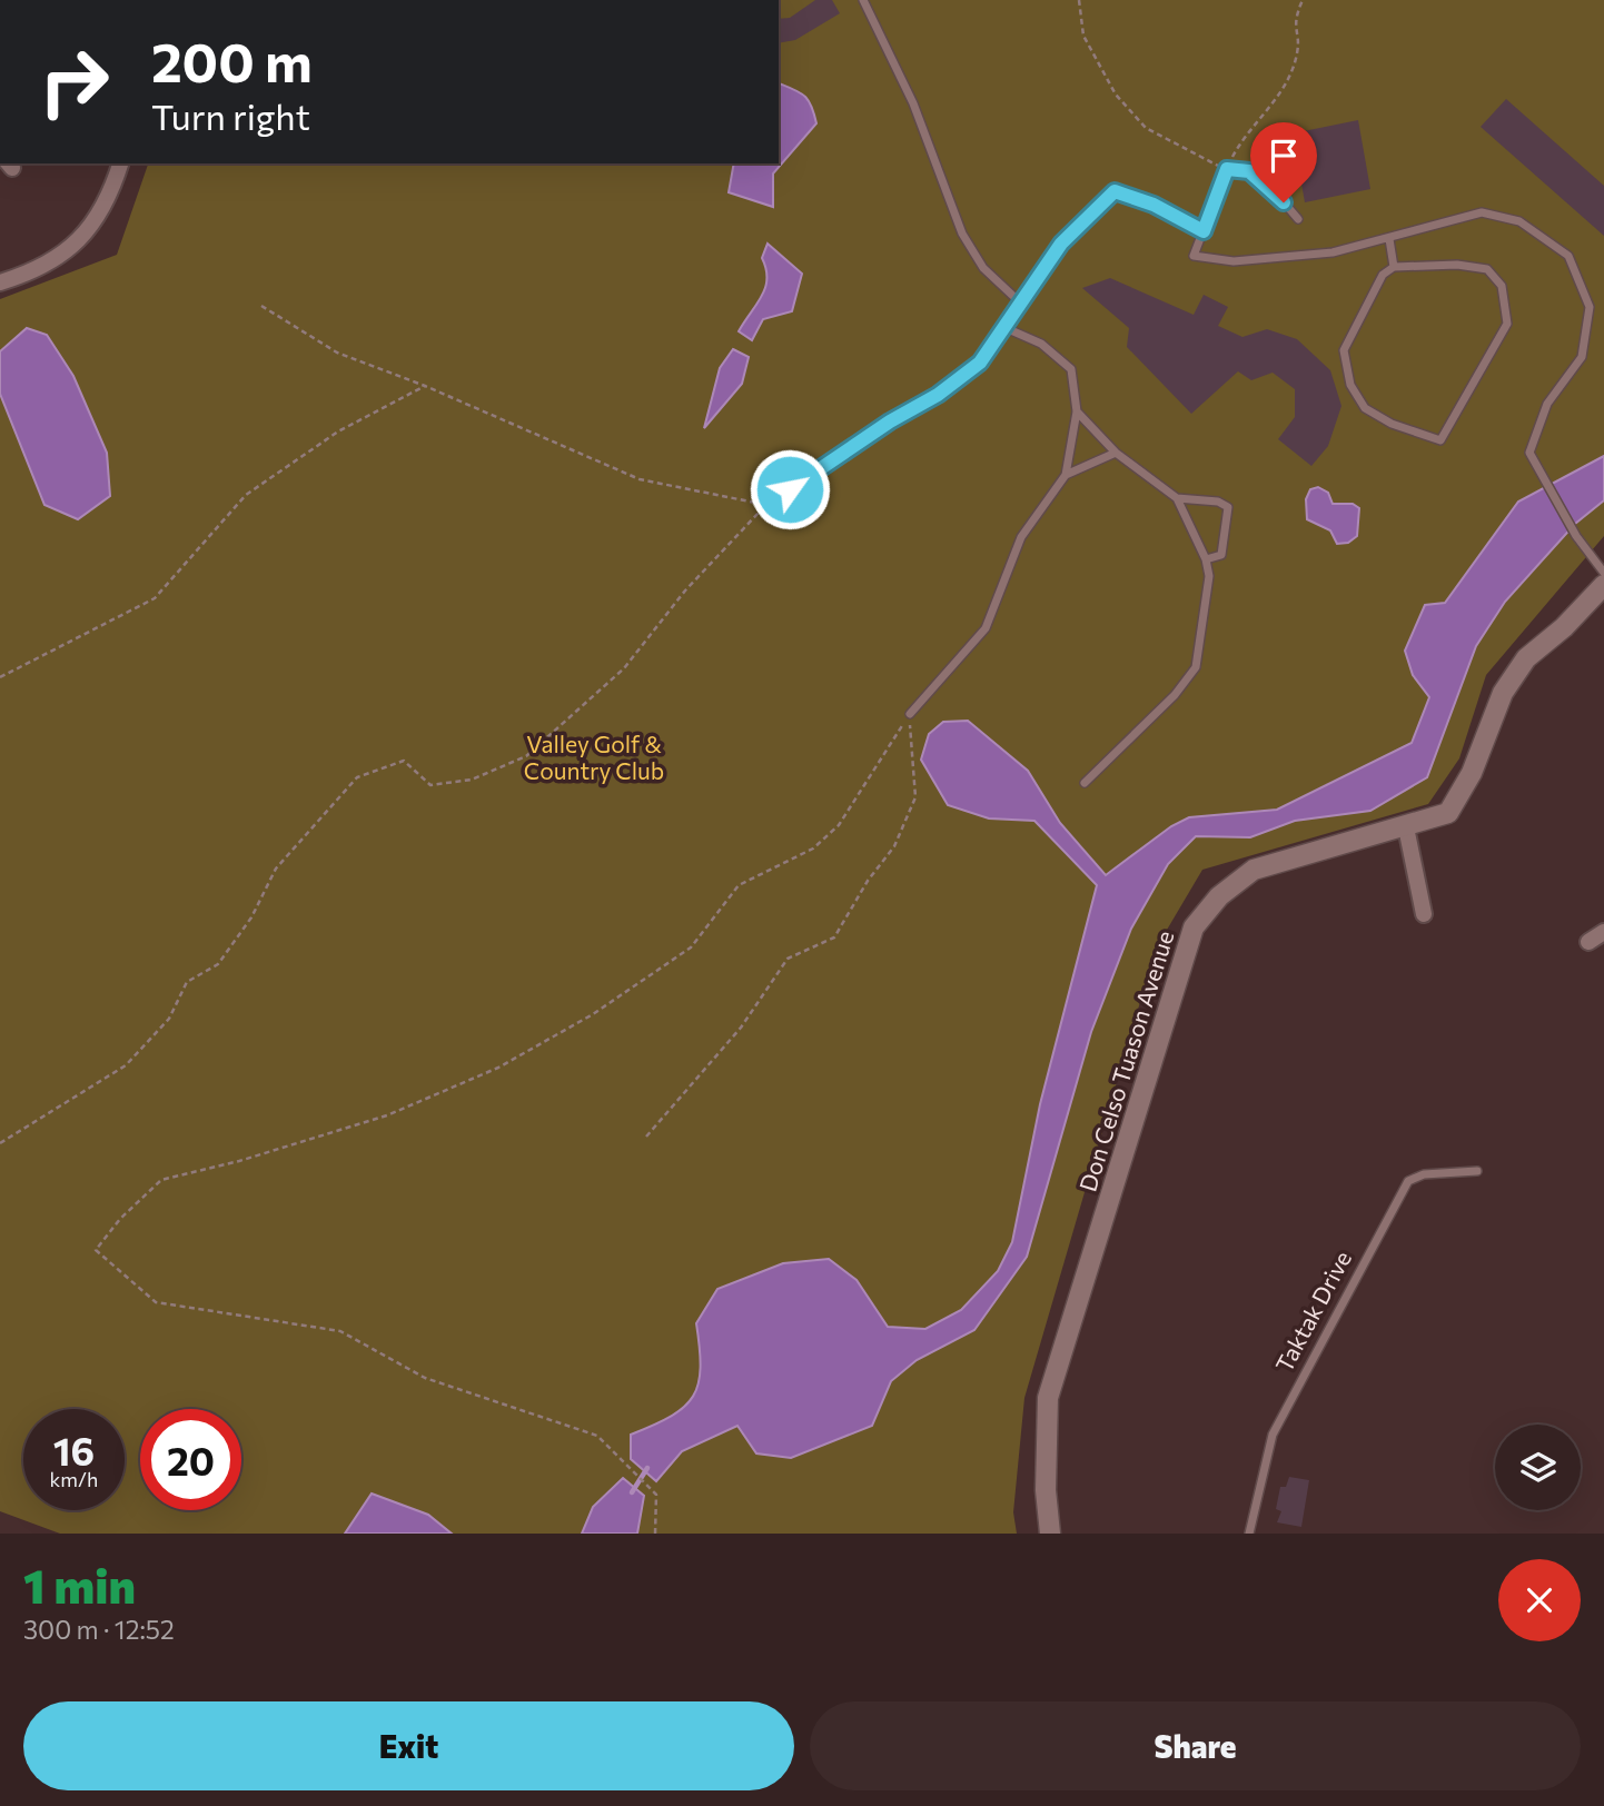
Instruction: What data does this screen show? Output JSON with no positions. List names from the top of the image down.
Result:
{
  "streets": {
    "street": ["Don Celso Tuason Avenue"],
    "lane": ["Taktak Drive"]
  },
  "parks": ["Valley Golf & Country Club"],
  "page": {
    "turn": ["200 m", "Turn right"],
    "speed": "16 km/h",
    "limit": "20",
    "heading": ["1 min", "300 m · 12:52"],
    "buttons": ["Exit", "Share"]
  }
}
